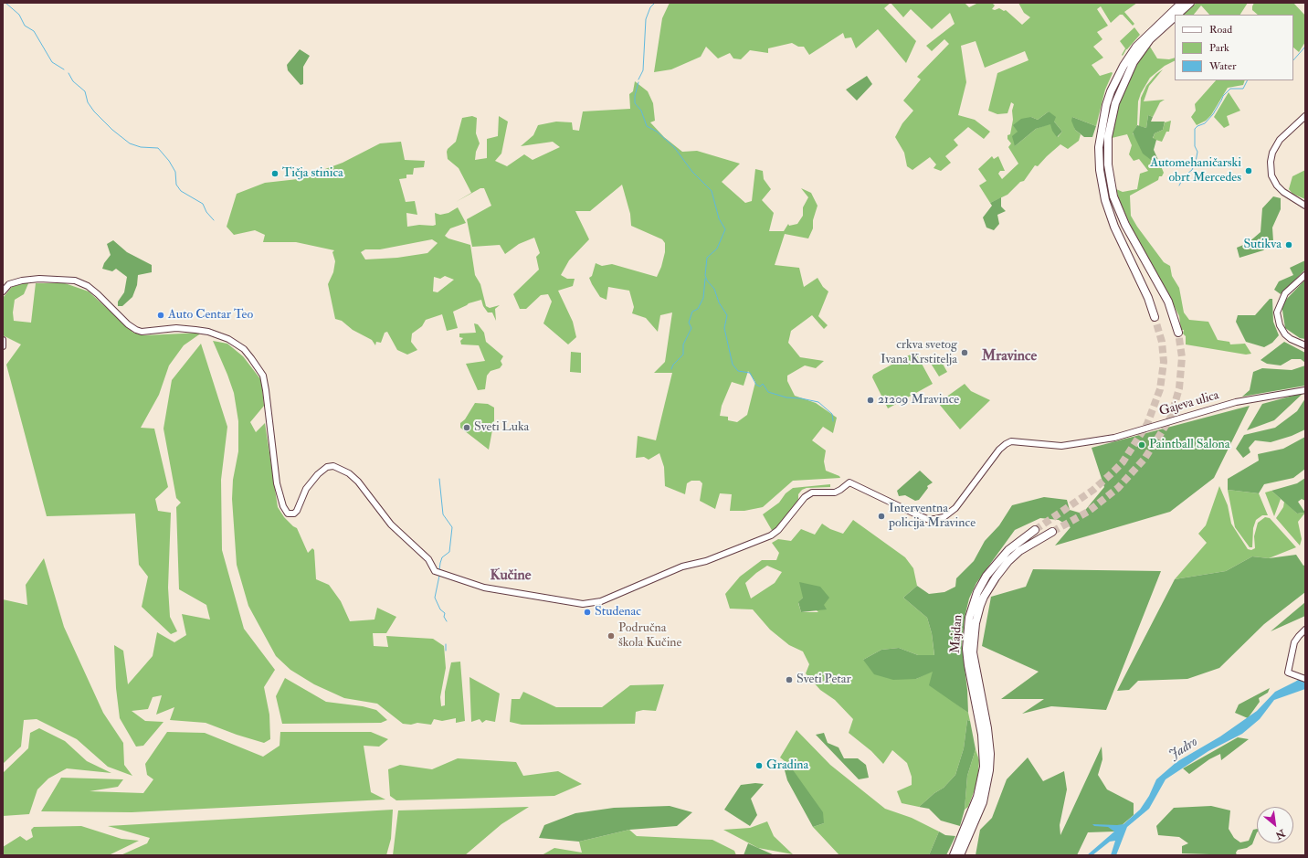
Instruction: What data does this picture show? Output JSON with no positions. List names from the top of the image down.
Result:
{
  "streets": {
    "highway": ["Majdan"],
    "main road": ["Gajeva ulica"]
  },
  "districts": ["Mravince", "Kučine"],
  "water": ["Jadro"],
  "places": [
    "Automehaničarski obrt Mercedes",
    "Tičja stinica",
    "Sutikva",
    "Auto Centar Teo",
    "crkva svetog Ivana Krstitelja",
    "21209 Mravince",
    "Sveti Luka",
    "Paintball Salona",
    "Interventna policija Mravince",
    "Studenac",
    "Područna škola Kučine",
    "Sveti Petar",
    "Gradina"
  ],
  "legend": ["Road", "Park", "Water"],
  "north": "bottom right"
}
